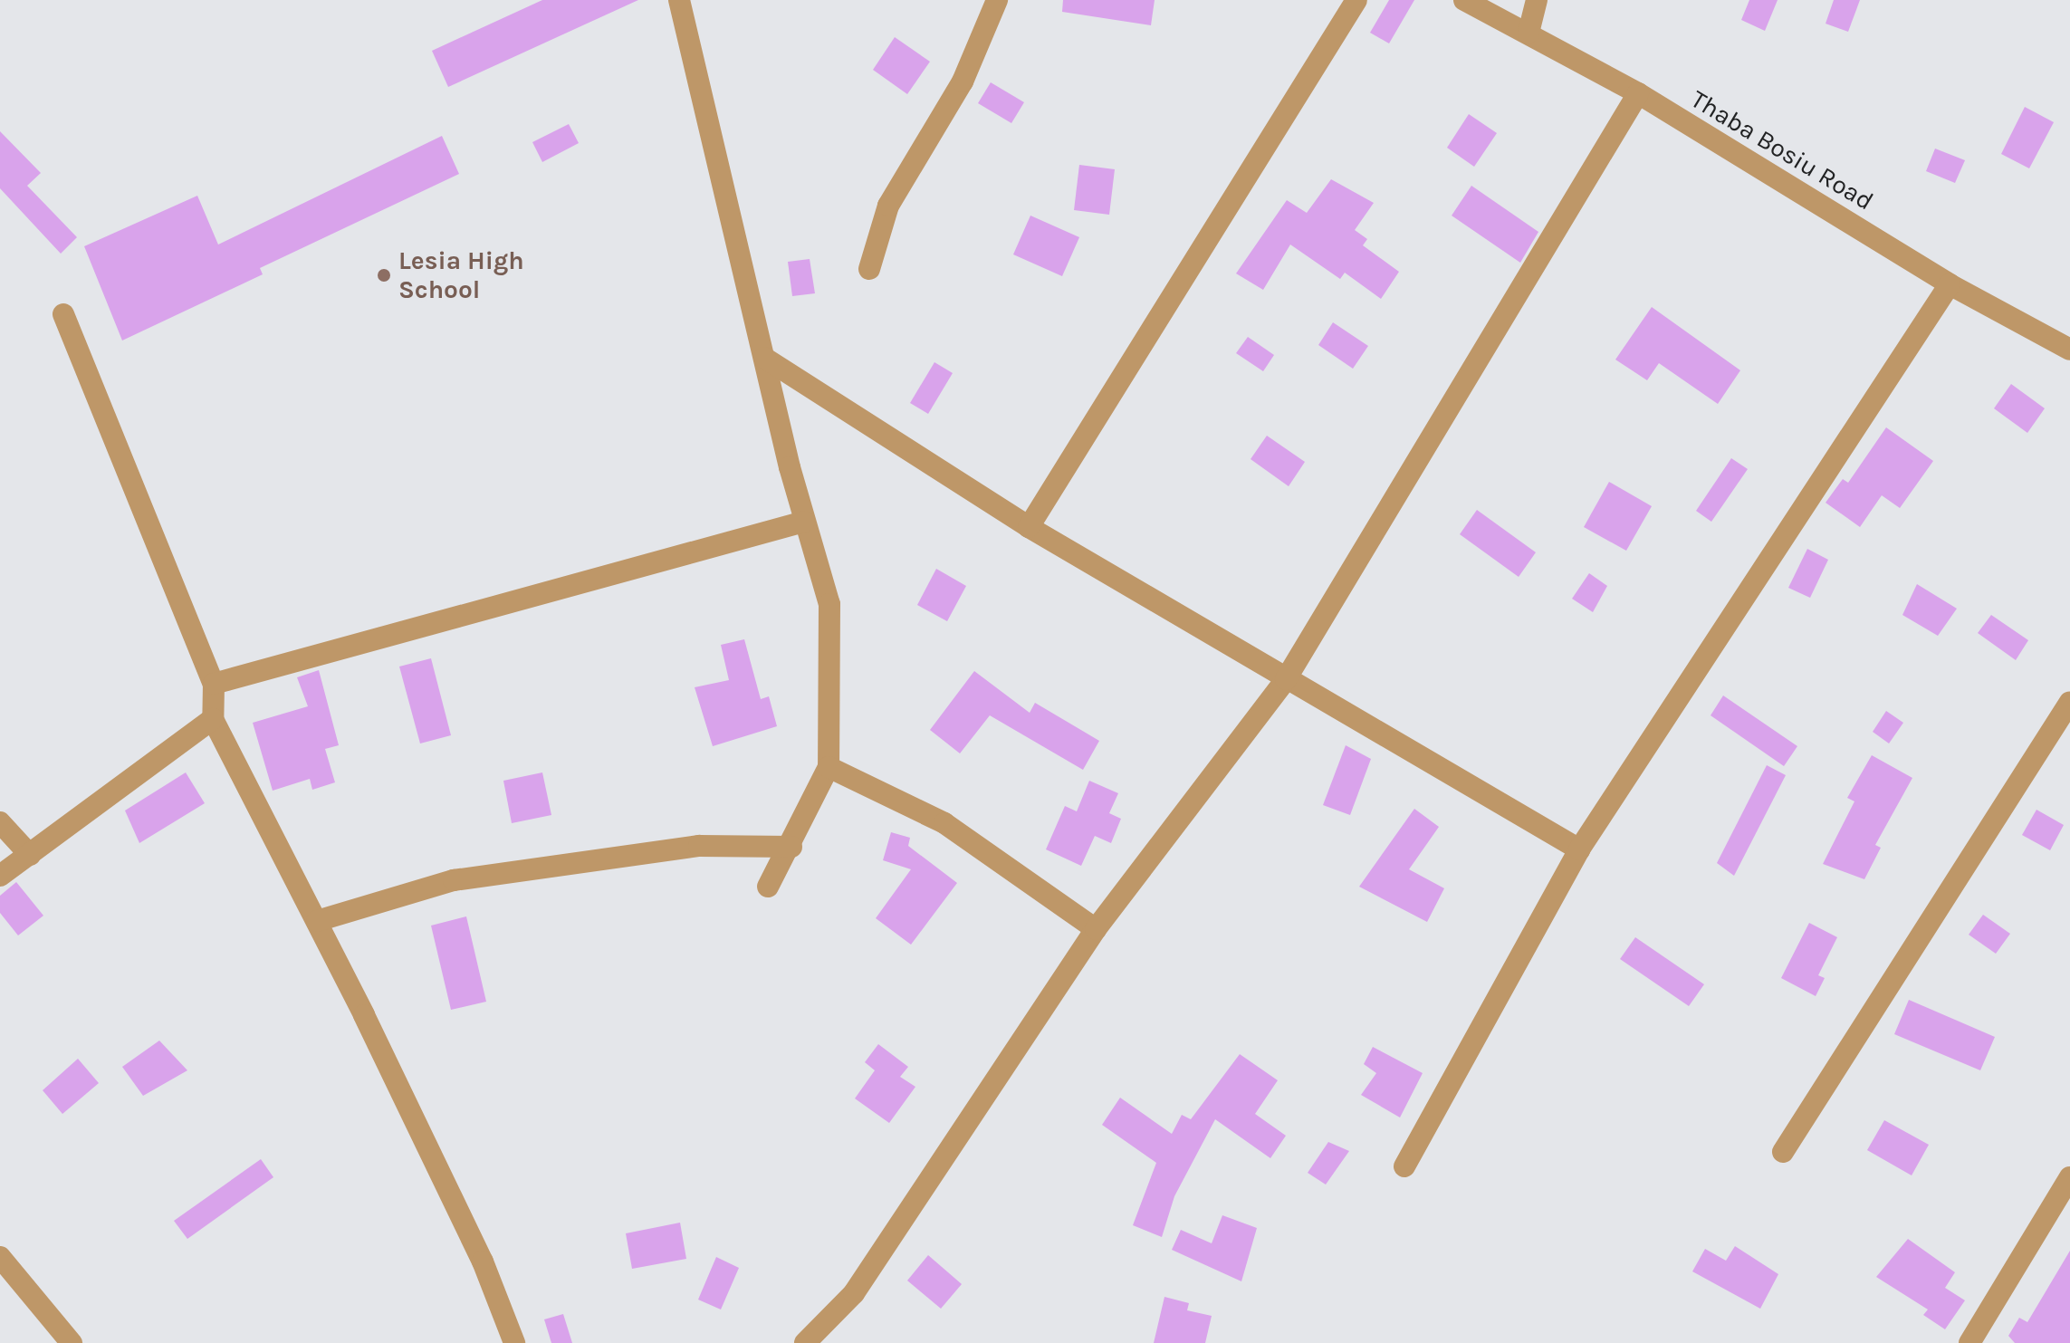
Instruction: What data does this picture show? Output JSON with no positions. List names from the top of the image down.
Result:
{
  "streets": {
    "street": ["Thaba Bosiu Road"]
  },
  "places": ["Lesia High School"]
}
